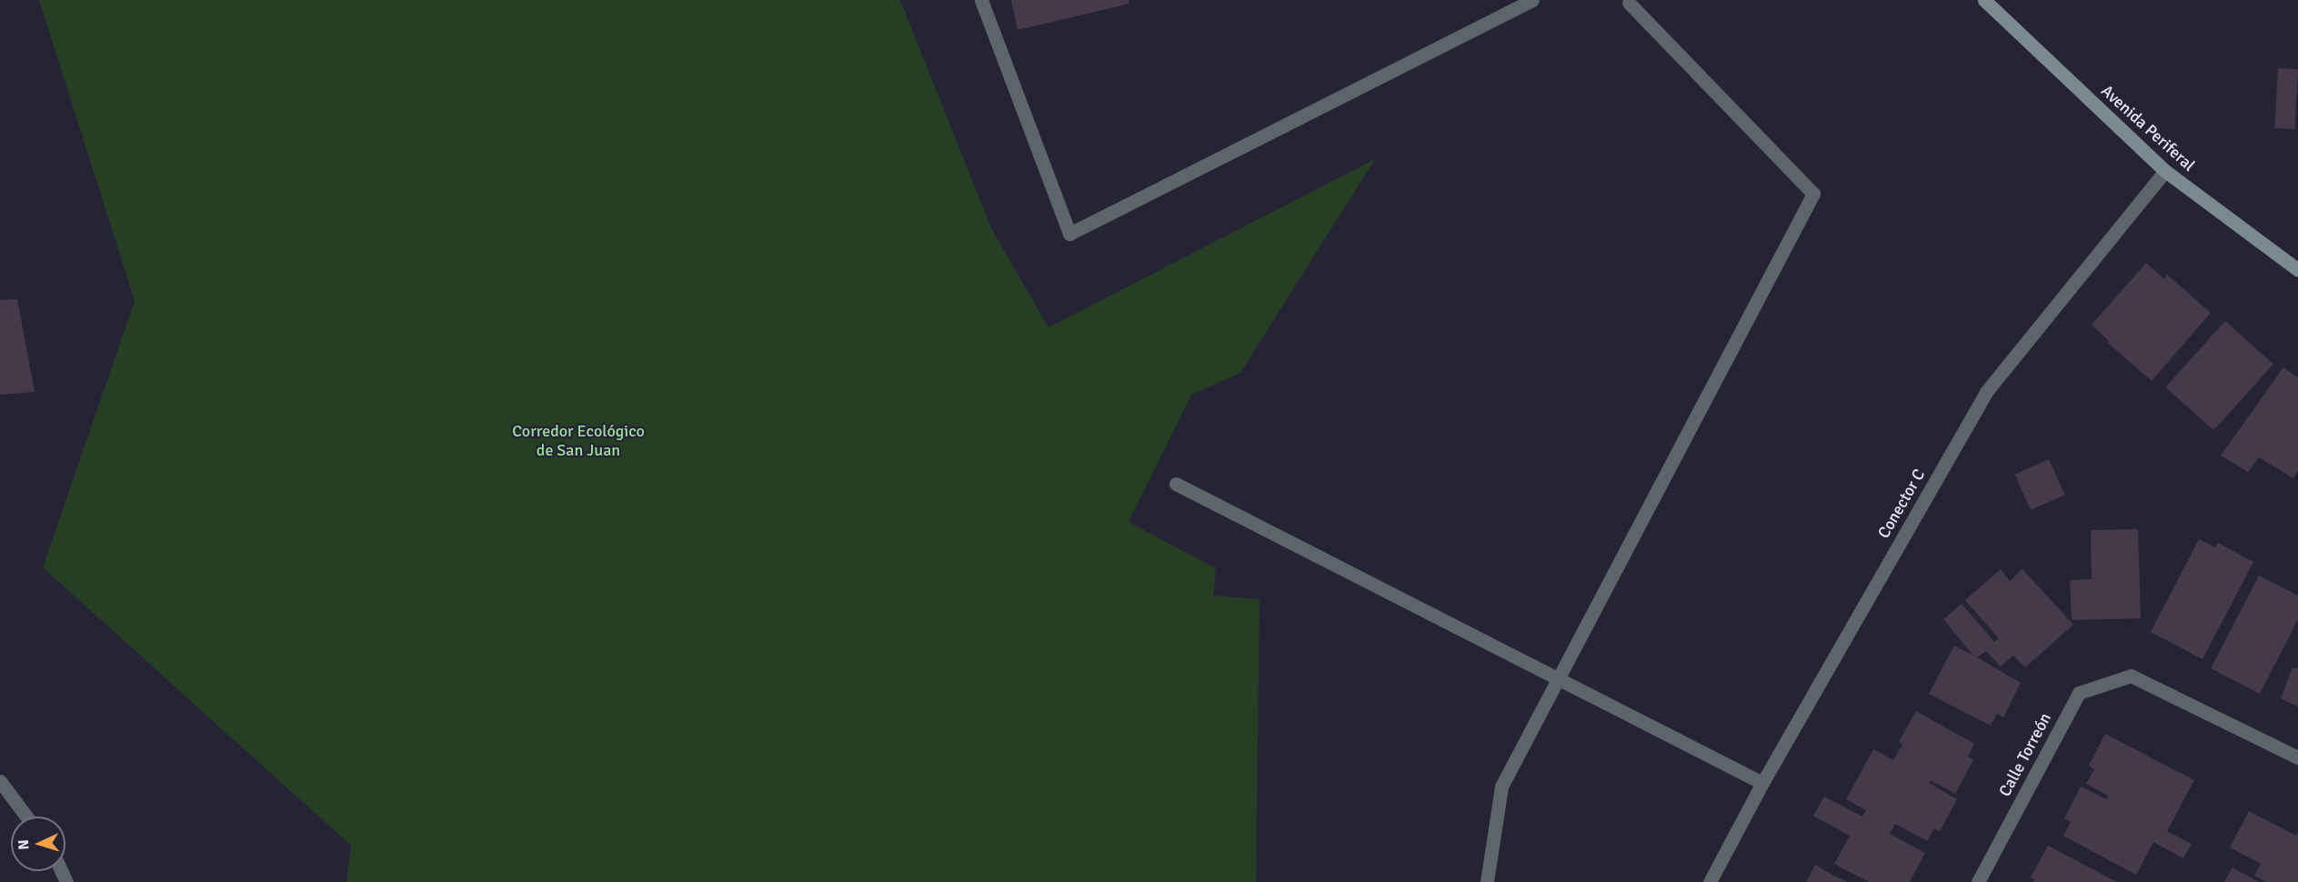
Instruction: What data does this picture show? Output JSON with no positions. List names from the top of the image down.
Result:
{
  "streets": {
    "street": ["Avenida Periferal", "Conector C", "Calle Torreón"]
  },
  "crossings": [
    ["Avenida Periferal", "Conector C"]
  ],
  "parks": ["Corredor Ecológico de San Juan"],
  "north": "left"
}
